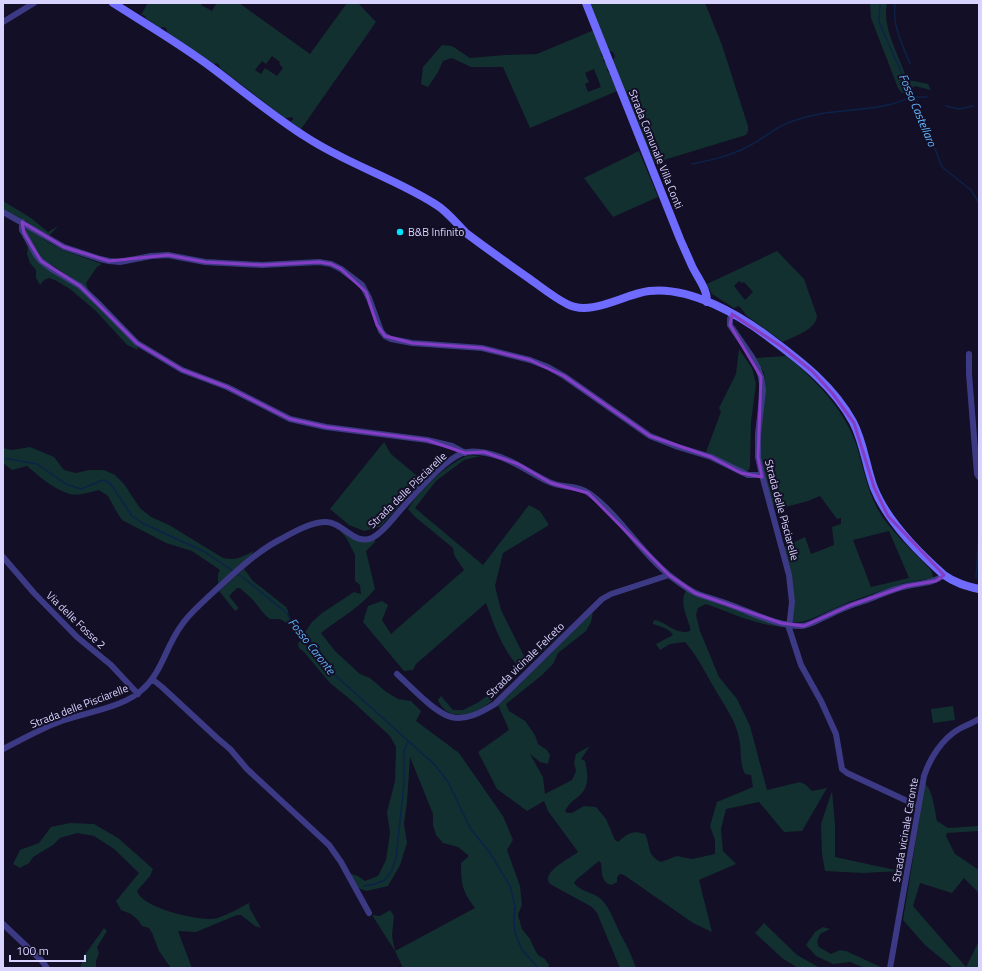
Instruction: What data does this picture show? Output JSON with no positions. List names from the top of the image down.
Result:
{
  "streets": {
    "main road": ["Strada Comunale Villa Conti"],
    "street": [
      "Strada delle Pisciarelle",
      "Via delle Fosse 2",
      "Strada vicinale Felceto",
      "Strada vicinale Caronte"
    ]
  },
  "crossings": [
    ["Strada delle Pisciarelle", "Via delle Fosse 2"],
    ["Strada delle Pisciarelle", "Strada vicinale Felceto"],
    ["Strada delle Pisciarelle", "Strada vicinale Caronte"]
  ],
  "water": ["Fosso Castellaro", "Fosso Caronte"],
  "places": ["B&B Infinito"],
  "scale_bar": "100 m"
}
